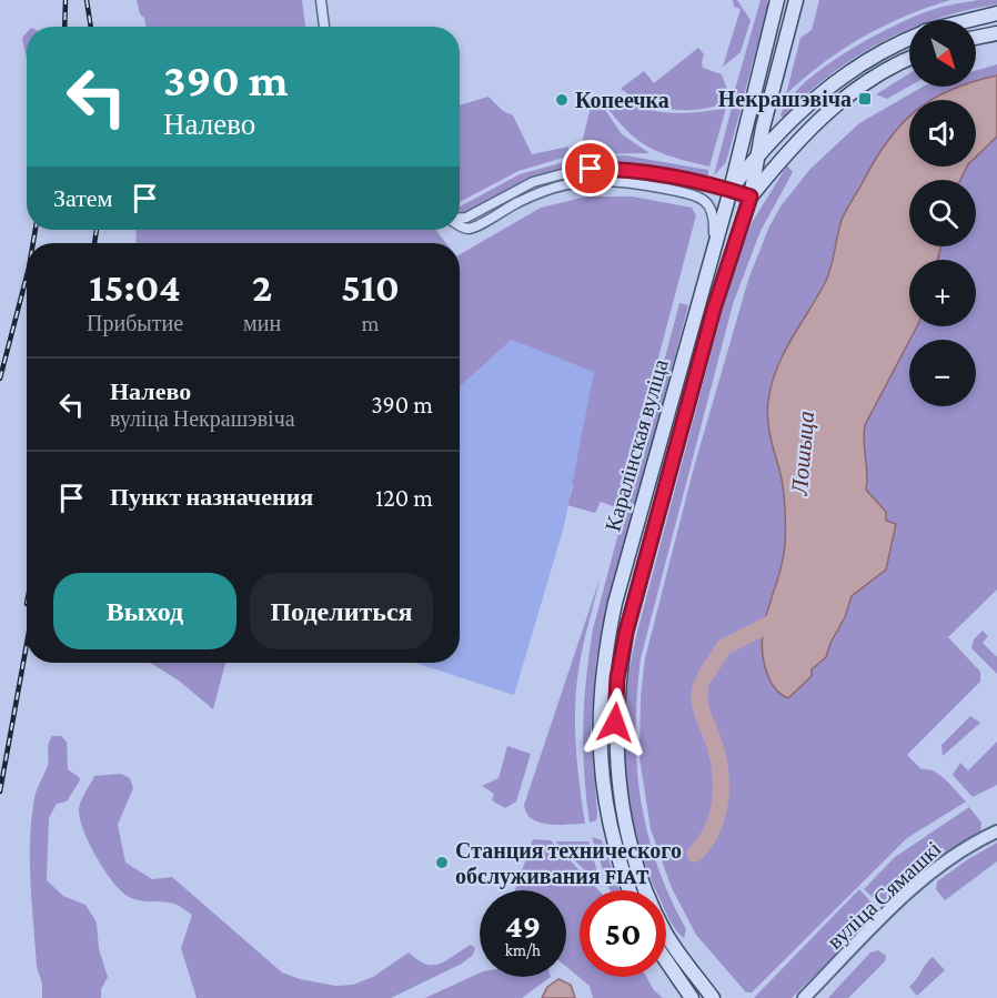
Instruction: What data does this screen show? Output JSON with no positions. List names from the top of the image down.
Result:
{
  "streets": {
    "main road": ["Каралінская вуліца"],
    "street": ["вуліца Сямашкі"]
  },
  "water": ["Лошыца"],
  "places": {
    "transit": ["Некрашэвіча"],
    "other": ["Копеечка", "Станция технического обслуживания FIAT"]
  },
  "north": "bottom right",
  "page": {
    "map_buttons": ["+", "−"],
    "turn": ["390 m", "Налево"],
    "then": "Затем",
    "eta": [
      "15:04",
      "Прибытие",
      "2",
      "мин",
      "510",
      "m"
    ],
    "list": [
      {
        "name": "Налево",
        "note": "вуліца Некрашэвіча",
        "value": "390 m"
      },
      {
        "name": "Пункт назначения",
        "value": "120 m"
      }
    ],
    "buttons": ["Выход", "Поделиться"],
    "speed": "49 km/h",
    "limit": "50"
  }
}
